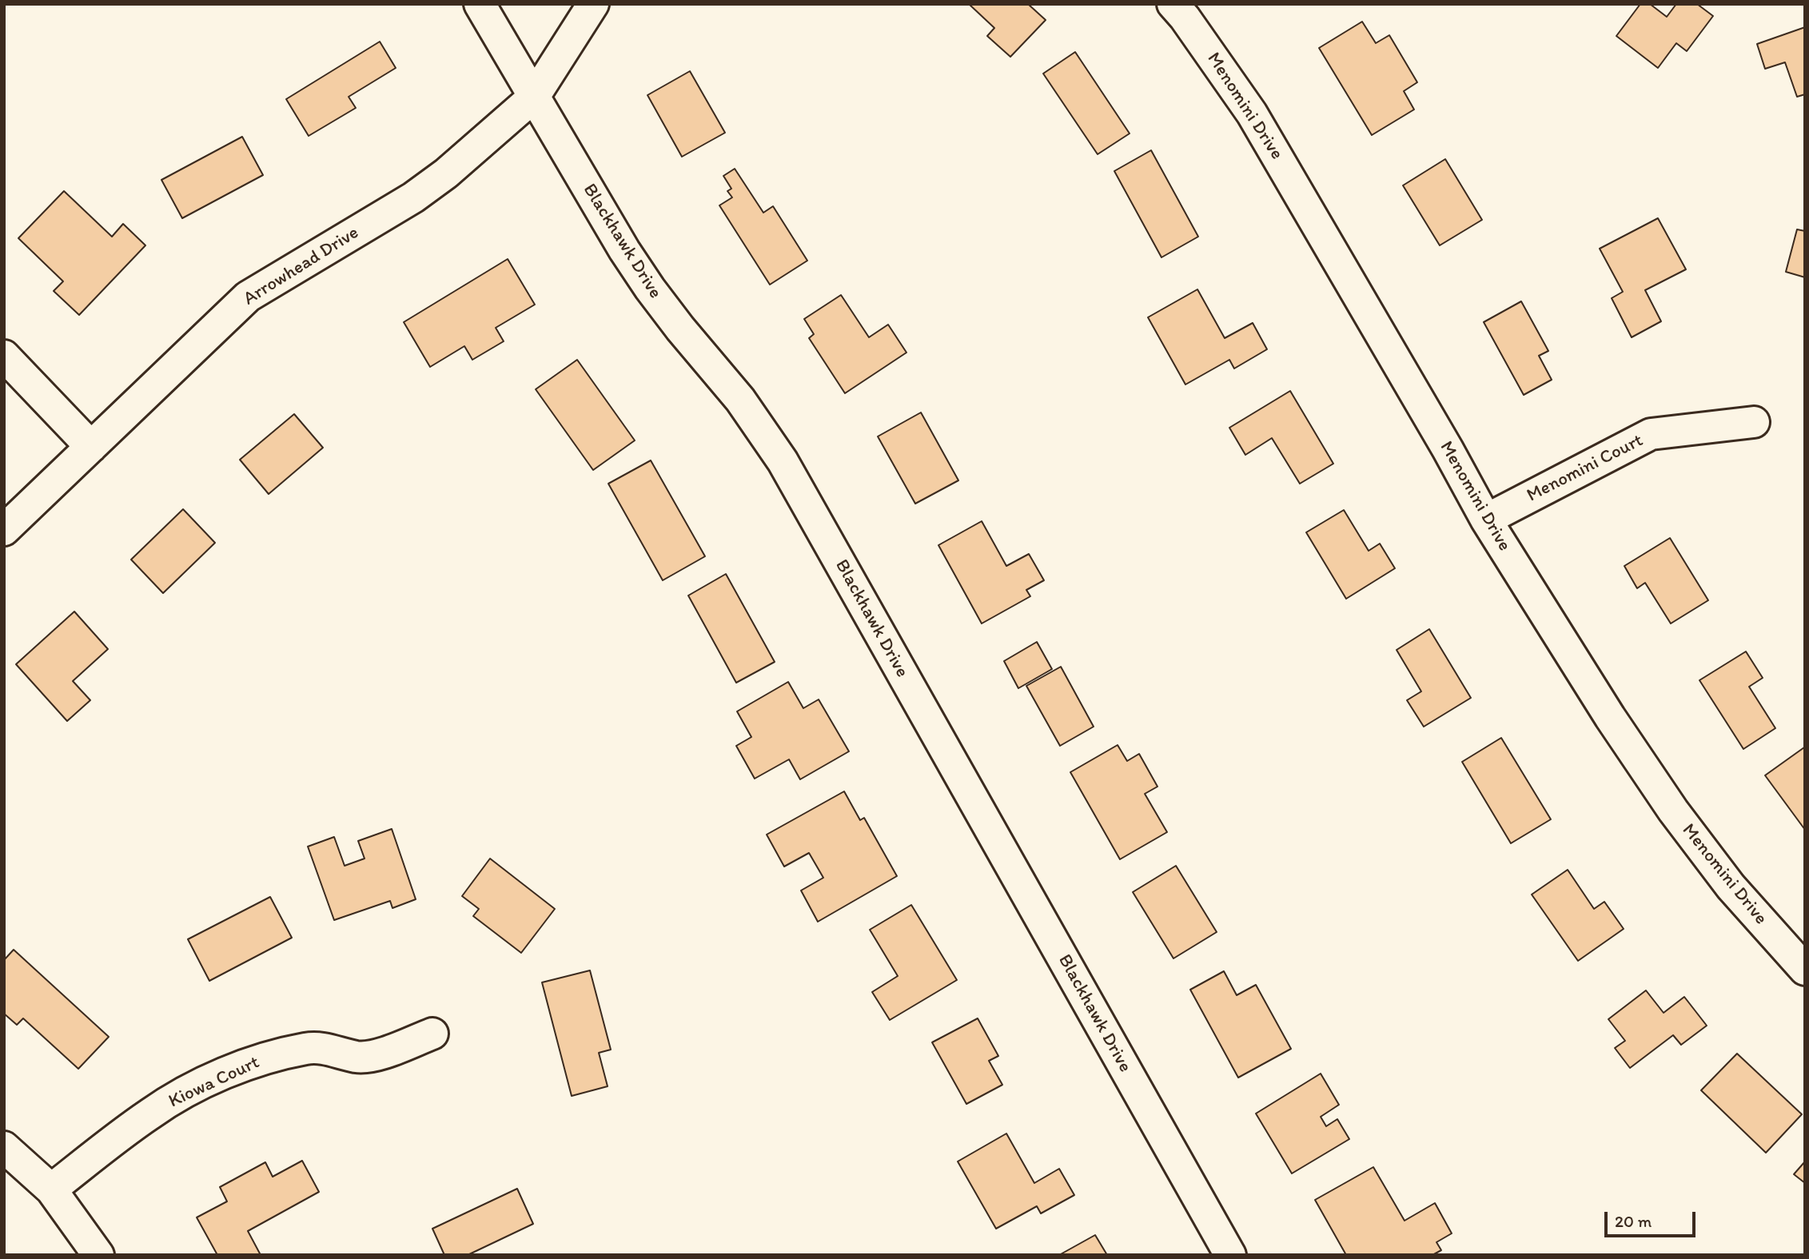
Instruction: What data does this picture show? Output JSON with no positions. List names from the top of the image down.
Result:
{
  "streets": {
    "street": [
      "Menomini Drive",
      "Blackhawk Drive",
      "Arrowhead Drive",
      "Menomini Court",
      "Kiowa Court"
    ]
  },
  "crossings": [
    ["Menomini Drive", "Menomini Court"],
    ["Blackhawk Drive", "Arrowhead Drive"]
  ],
  "scale_bar": "20 m"
}
